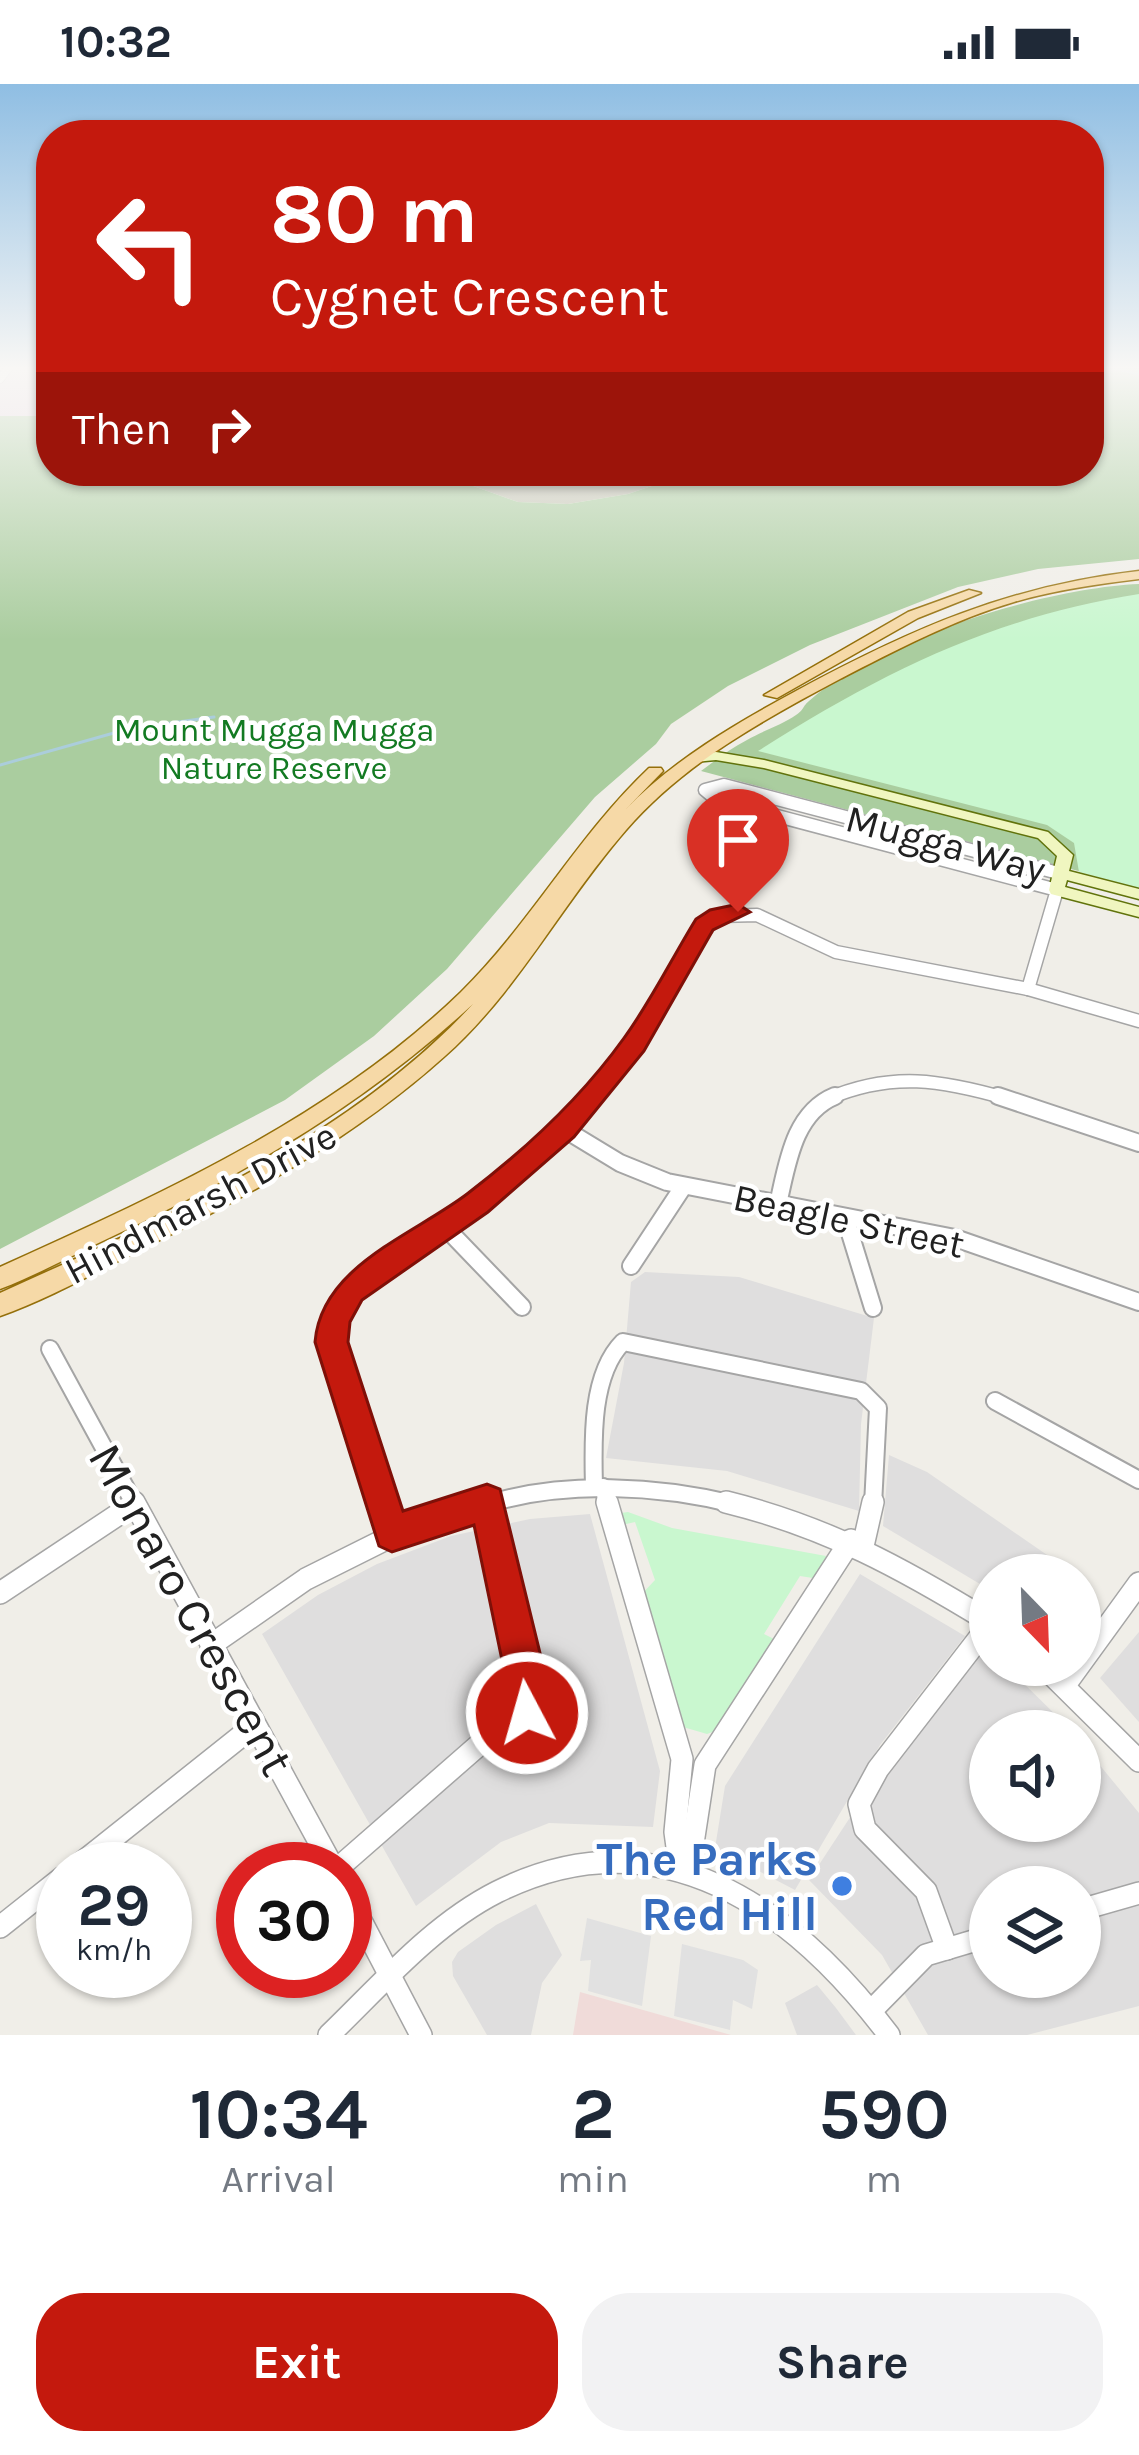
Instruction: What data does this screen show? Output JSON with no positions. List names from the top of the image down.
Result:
{
  "streets": {
    "main road": ["Mugga Way", "Hindmarsh Drive"],
    "street": ["Beagle Street", "Monaro Crescent"]
  },
  "parks": ["Mount Mugga Mugga Nature Reserve"],
  "places": ["The Parks Red Hill"],
  "north": "bottom right",
  "page": {
    "status": "10:32",
    "turn": ["80 m", "Cygnet Crescent"],
    "then": "Then",
    "speed": "29 km/h",
    "limit": "30",
    "eta": [
      "10:34",
      "Arrival",
      "2",
      "min",
      "590",
      "m"
    ],
    "buttons": ["Exit", "Share"]
  }
}
